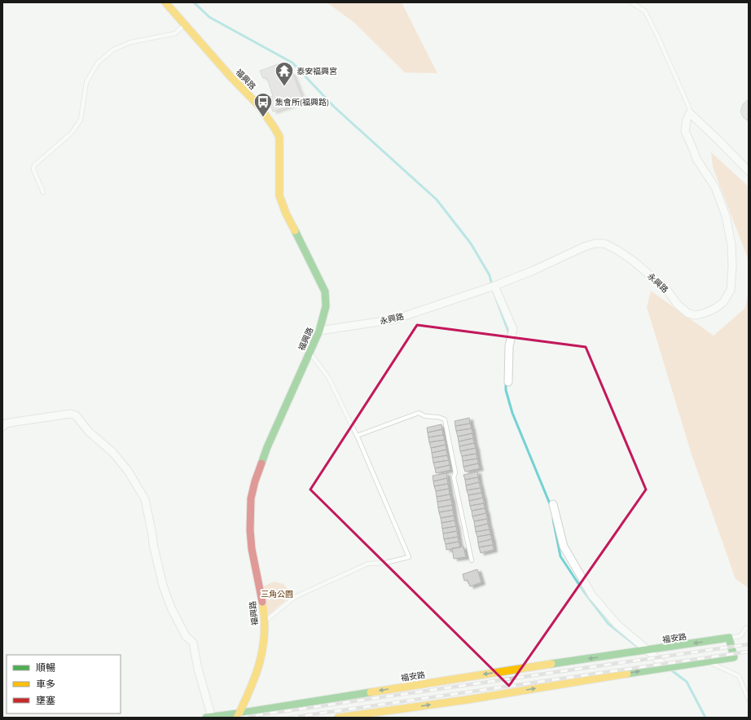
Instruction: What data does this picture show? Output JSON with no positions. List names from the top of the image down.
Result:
{
  "streets": {
    "street": ["福興路", "永興路", "福安路"]
  },
  "crossings": [
    ["福興路", "永興路"],
    ["福興路", "福安路"]
  ],
  "parks": ["三角公園"],
  "places": {
    "temple": ["泰安福興宮"],
    "bus stop": ["集會所(福興路)"]
  },
  "legend": ["順暢", "車多", "壅塞"]
}
